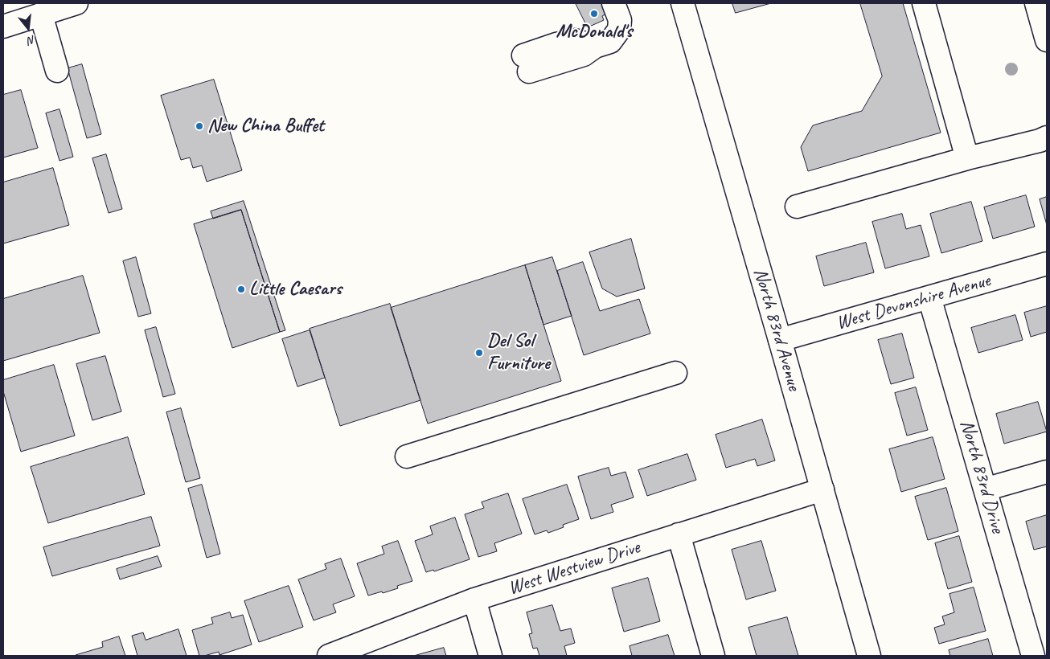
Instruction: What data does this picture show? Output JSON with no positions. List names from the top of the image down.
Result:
{
  "streets": {
    "street": [
      "West Devonshire Avenue",
      "North 83rd Avenue",
      "North 83rd Drive",
      "West Westview Drive"
    ]
  },
  "crossings": [
    ["West Devonshire Avenue", "North 83rd Avenue"],
    ["West Devonshire Avenue", "North 83rd Drive"],
    ["North 83rd Avenue", "West Westview Drive"]
  ],
  "places": [
    "McDonald's",
    "New China Buffet",
    "Little Caesars",
    "Del Sol Furniture"
  ],
  "north": "bottom"
}
